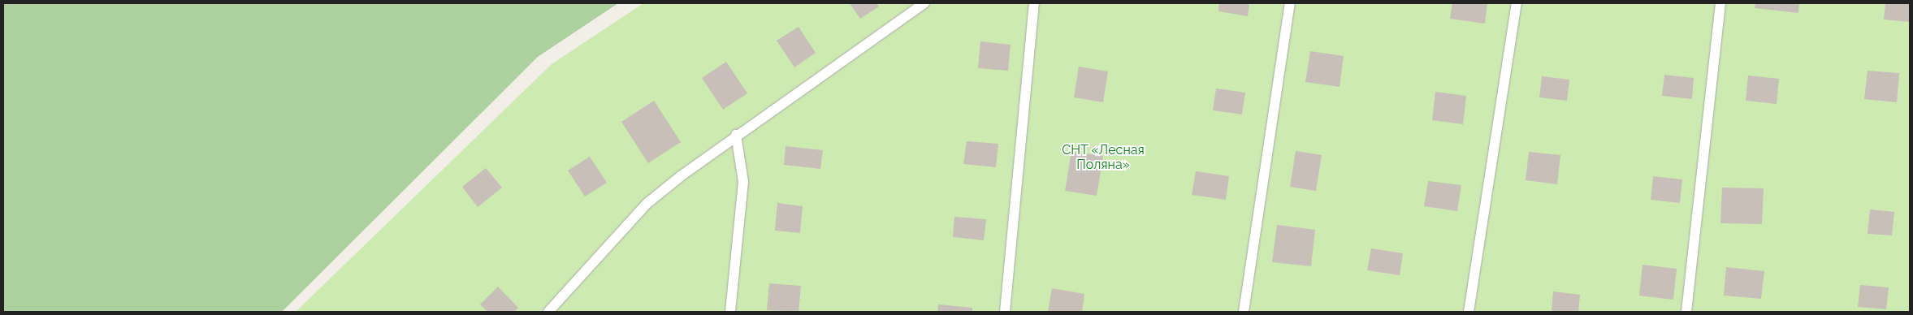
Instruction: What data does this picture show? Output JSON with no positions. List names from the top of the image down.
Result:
{
  "parks": ["СНТ «Лесная Поляна»"]
}
